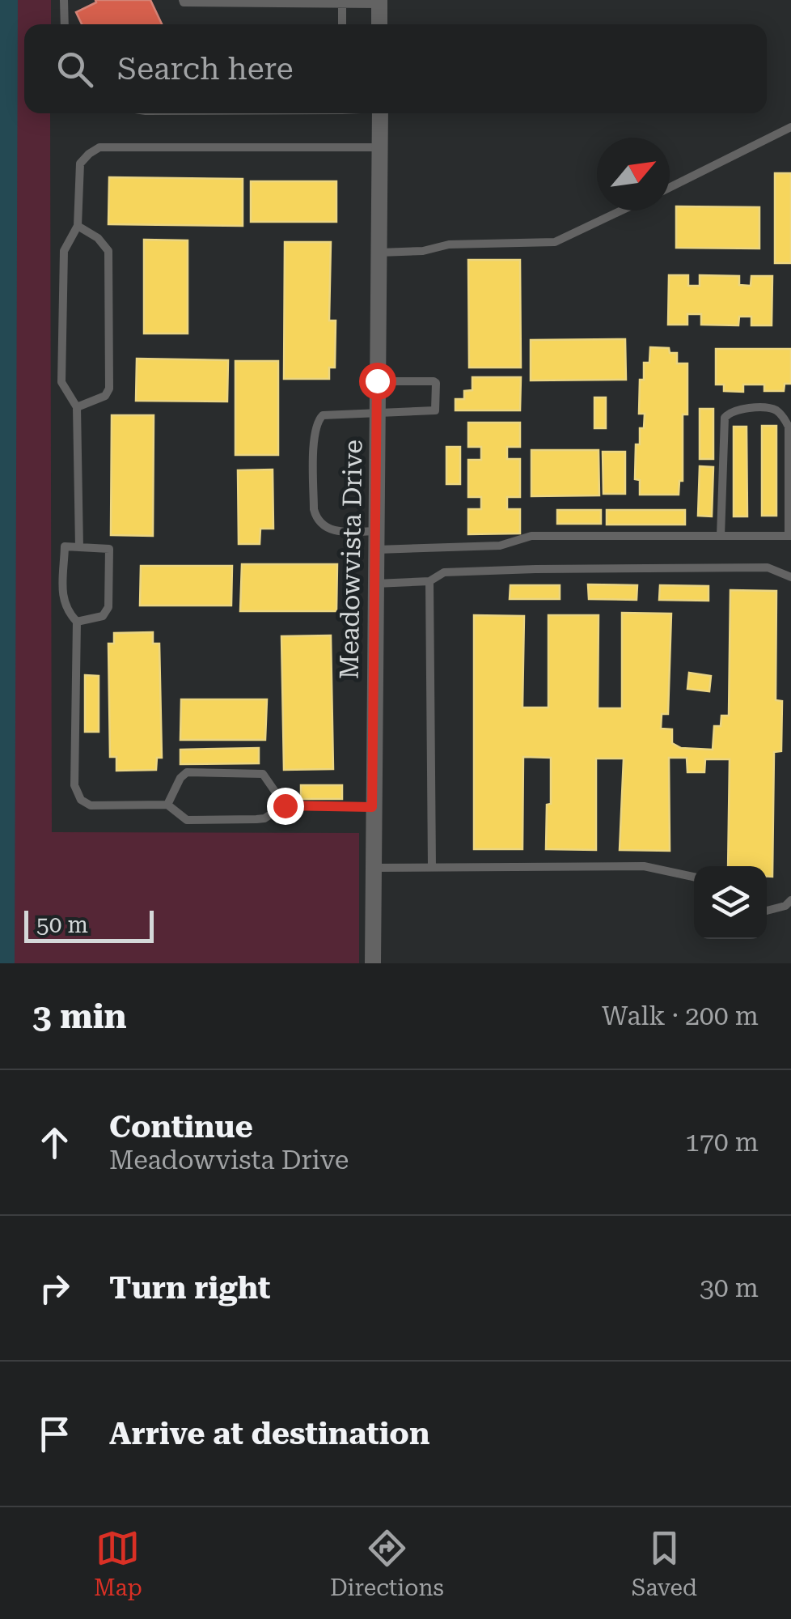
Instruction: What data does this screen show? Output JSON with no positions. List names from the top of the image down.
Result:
{
  "streets": {
    "street": ["Meadowvista Drive"]
  },
  "scale_bar": "50 m",
  "north": "top right",
  "page": {
    "search": "Search here",
    "scale": "50 m",
    "heading": ["3 min", "Walk · 200 m"],
    "list": [
      ["Continue", "Meadowvista Drive", "170 m"],
      ["Turn right", "30 m"],
      "Arrive at destination"
    ],
    "nav": ["Map", "Directions", "Saved"]
  }
}
